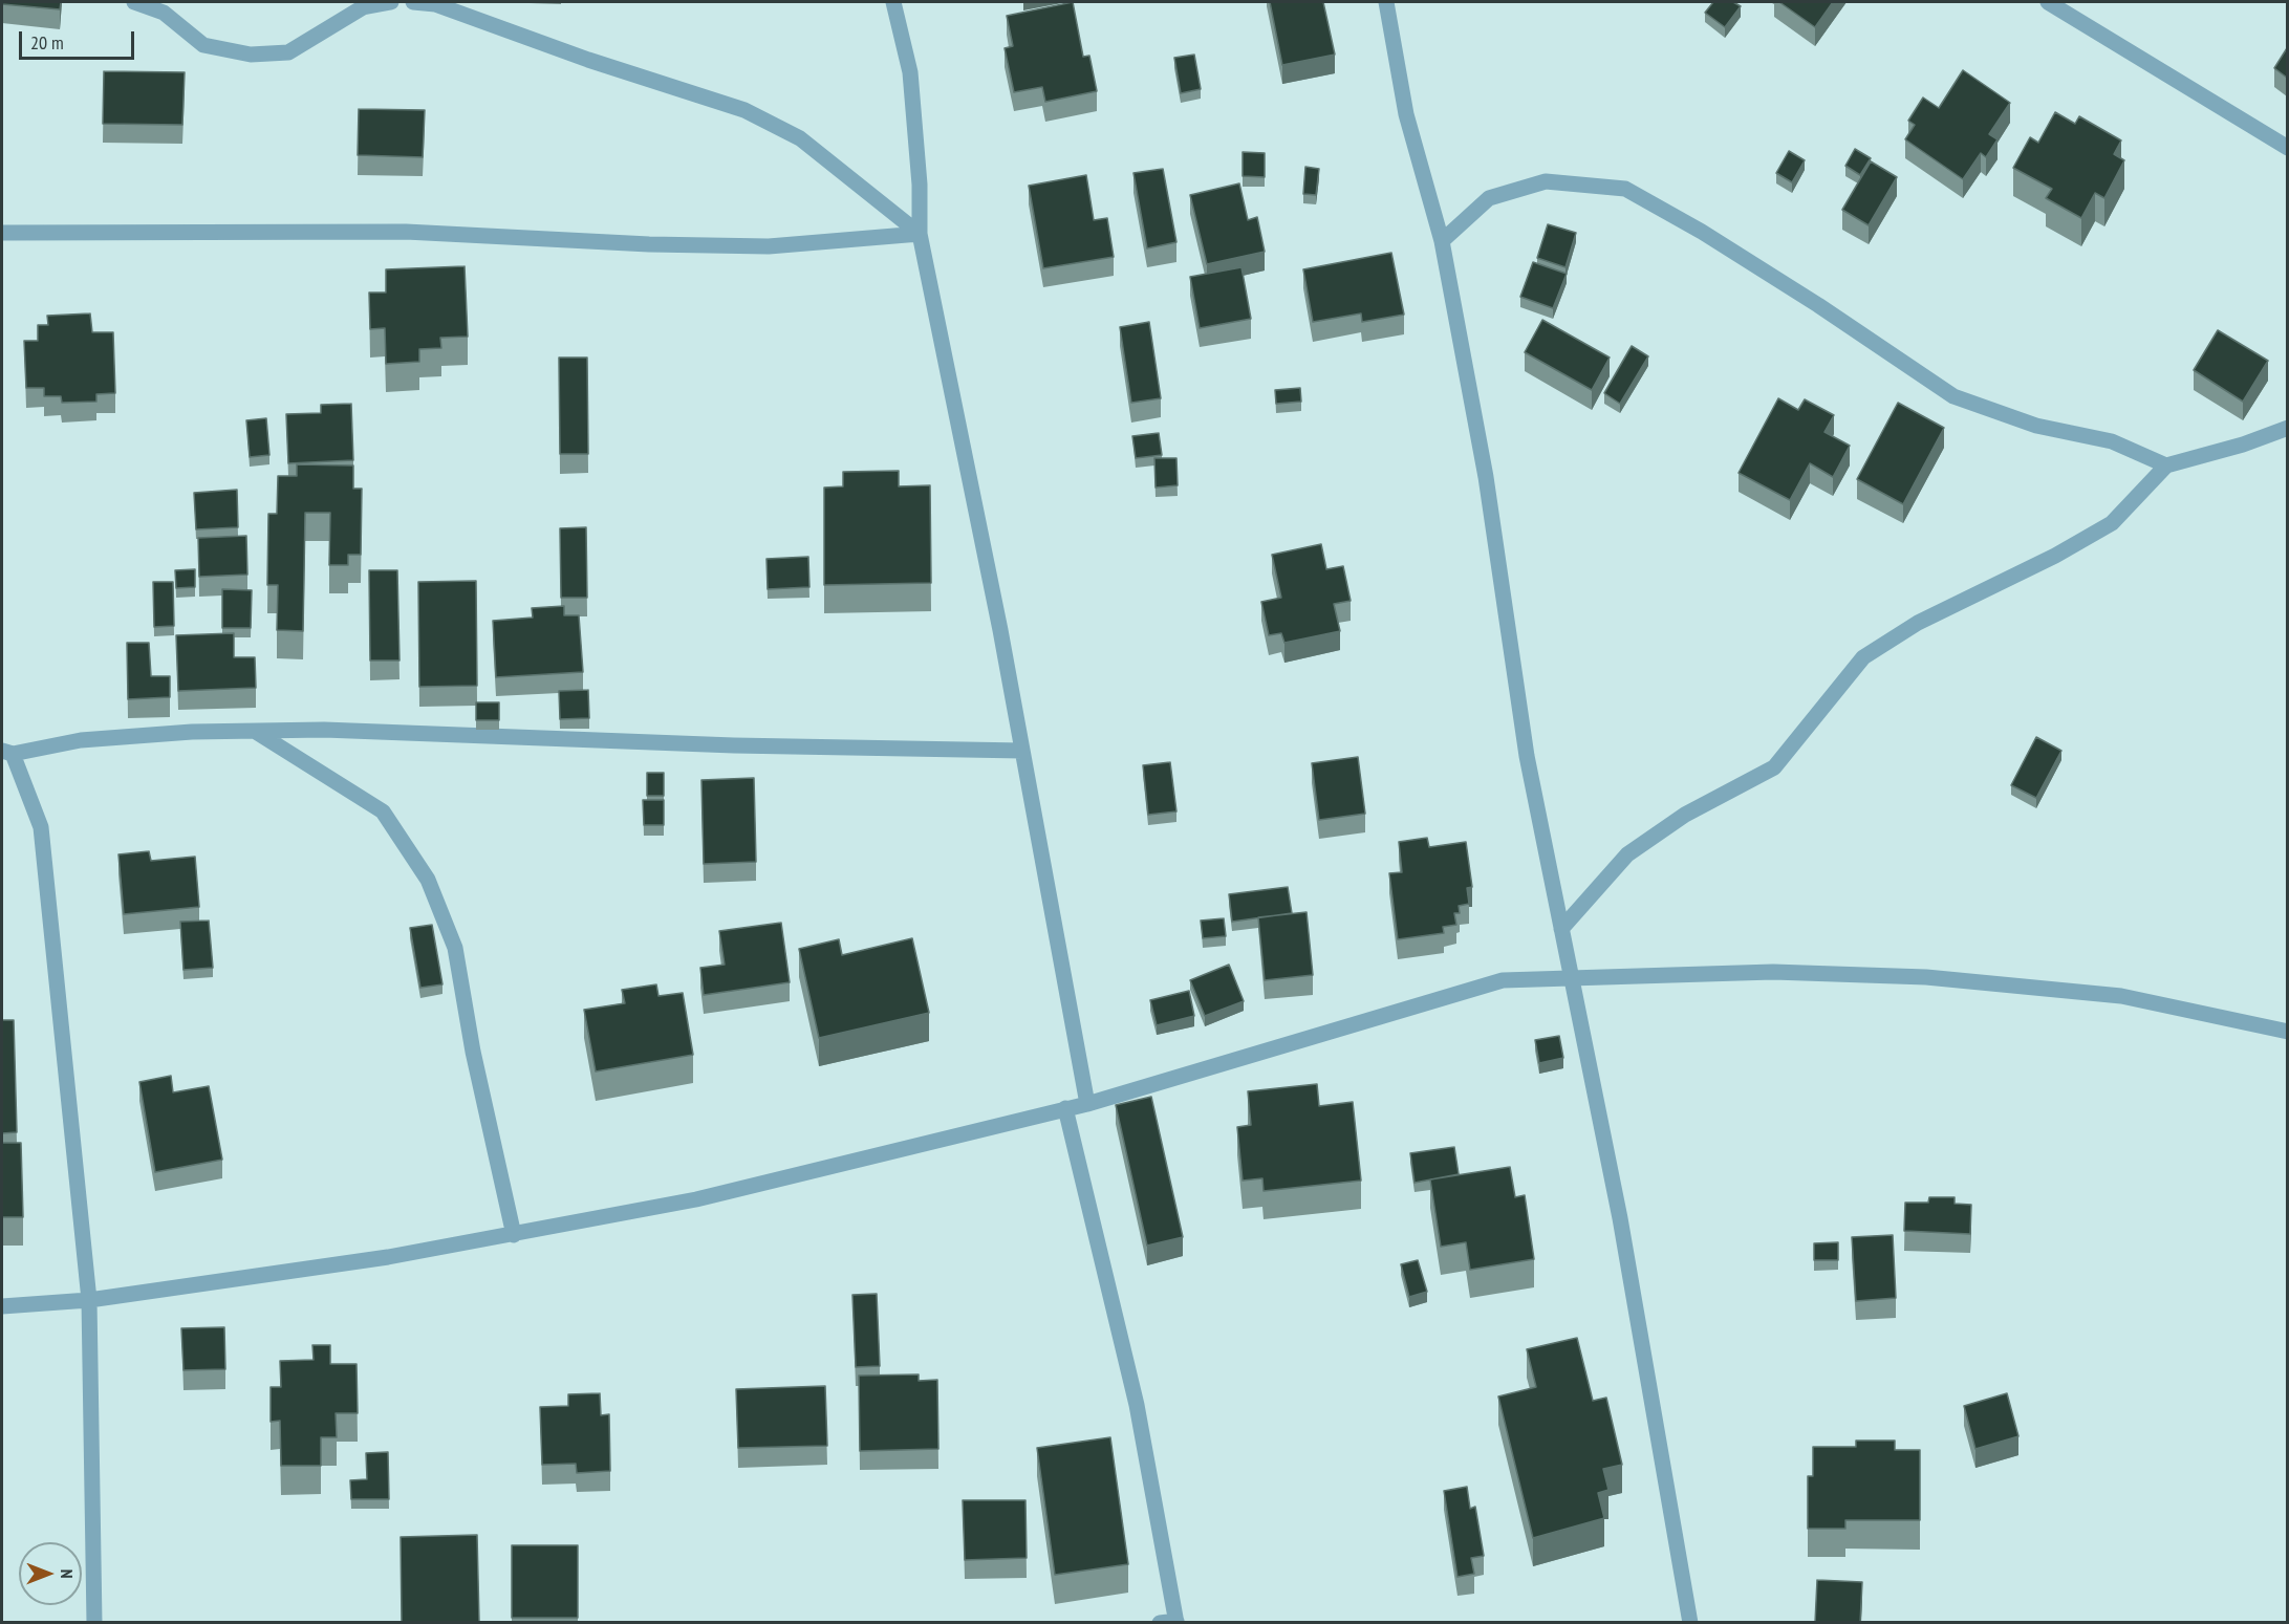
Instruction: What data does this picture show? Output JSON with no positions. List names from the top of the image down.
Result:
{
  "scale_bar": "20 m",
  "north": "right"
}
